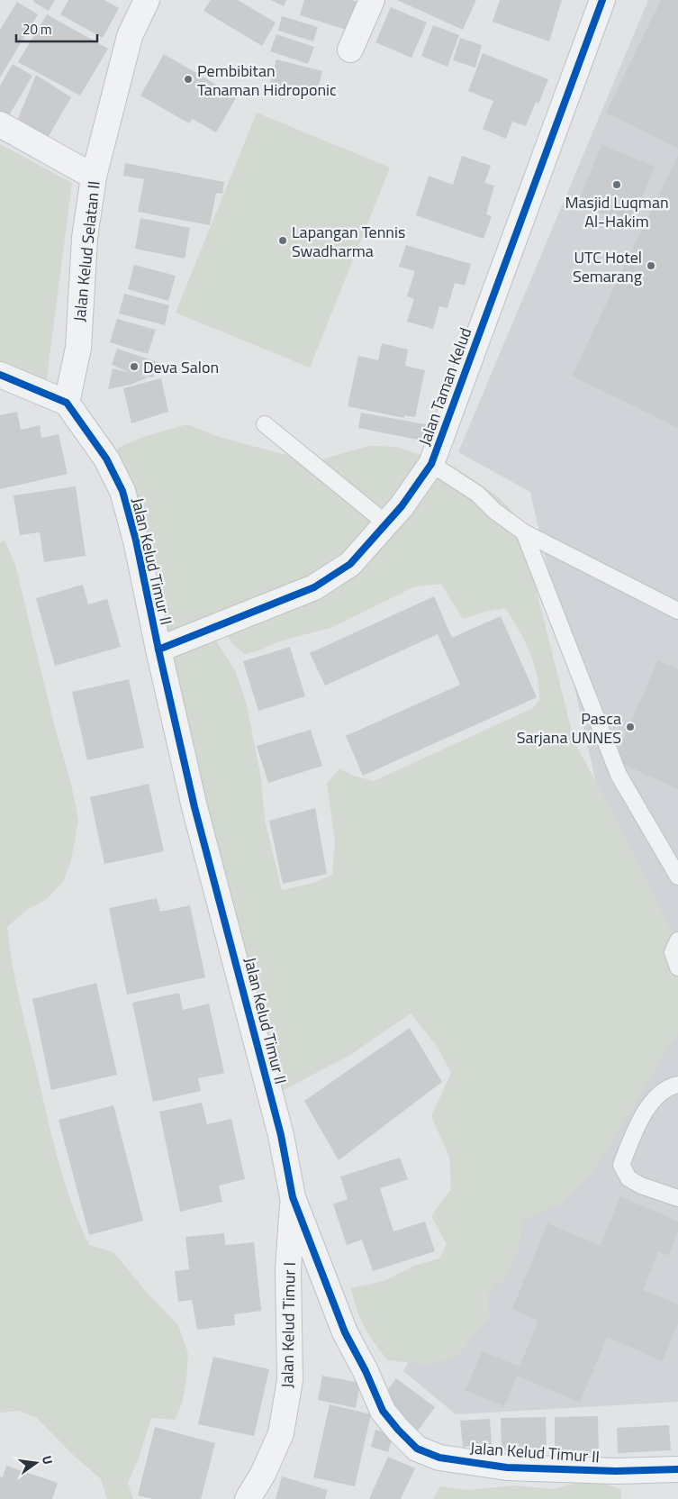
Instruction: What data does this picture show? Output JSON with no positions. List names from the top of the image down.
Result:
{
  "streets": {
    "street": [
      "Jalan Kelud Selatan II",
      "Jalan Taman Kelud",
      "Jalan Kelud Timur II",
      "Jalan Kelud Timur I"
    ]
  },
  "crossings": [
    ["Jalan Kelud Selatan II", "Jalan Kelud Timur II"],
    ["Jalan Taman Kelud", "Jalan Kelud Timur II"],
    ["Jalan Kelud Timur II", "Jalan Kelud Timur I"]
  ],
  "places": [
    "Pembibitan Tanaman Hidroponic",
    "Masjid Luqman Al-Hakim",
    "Lapangan Tennis Swadharma",
    "UTC Hotel Semarang",
    "Deva Salon",
    "Pasca Sarjana UNNES"
  ],
  "scale_bar": "20 m",
  "north": "right"
}
